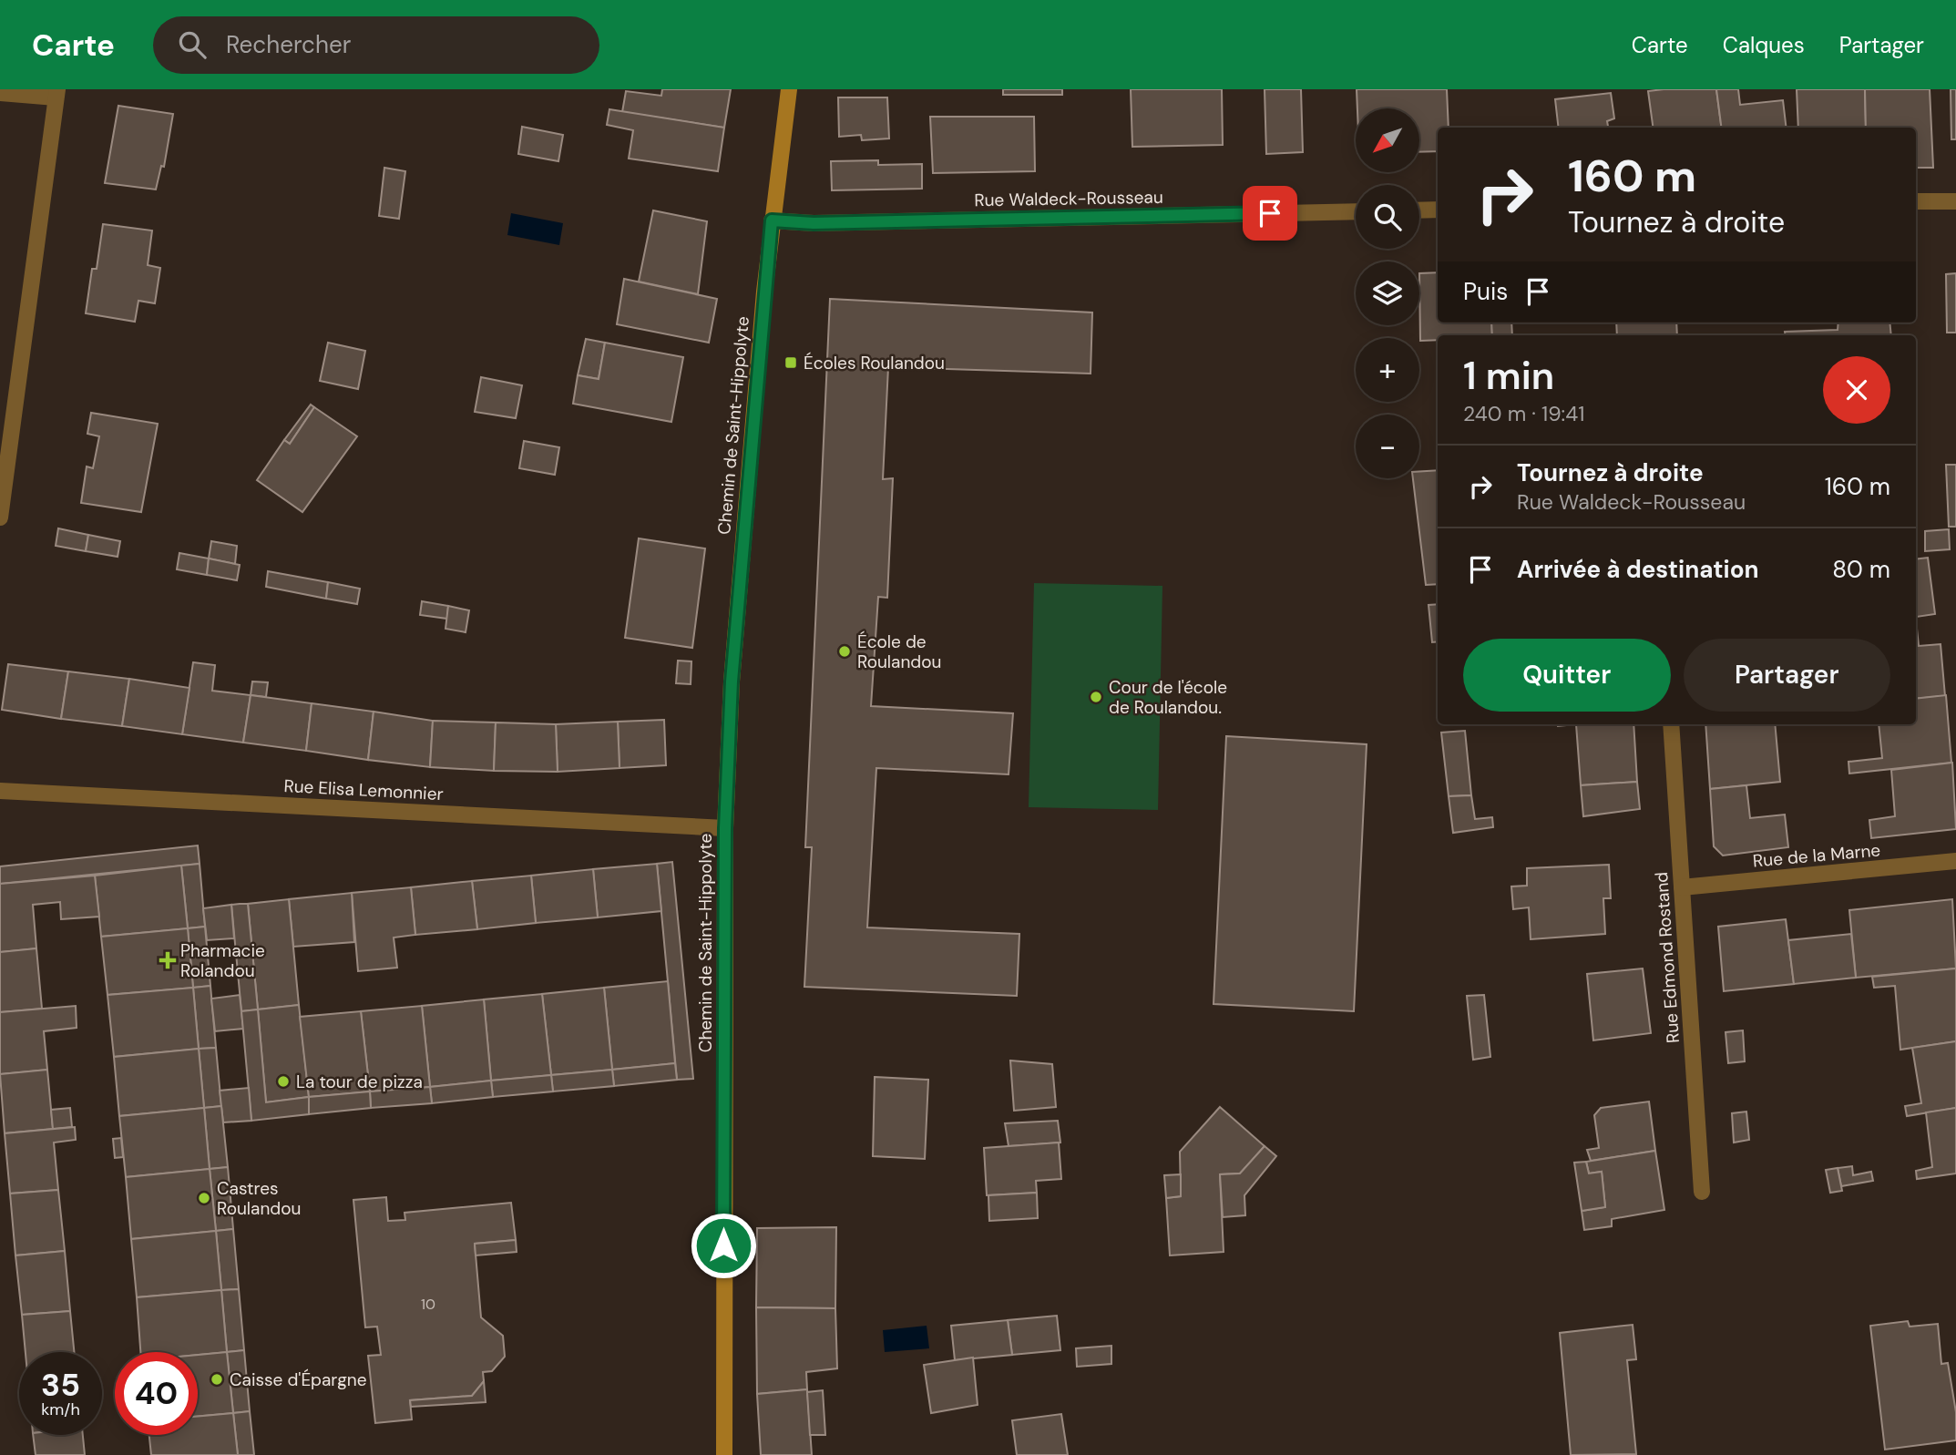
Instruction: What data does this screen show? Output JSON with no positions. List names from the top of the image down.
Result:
{
  "streets": {
    "street": [
      "Rue Waldeck-Rousseau",
      "Chemin de Saint-Hippolyte",
      "Rue Elisa Lemonnier",
      "Rue de la Marne",
      "Rue Edmond Rostand"
    ]
  },
  "crossings": [
    ["Rue Waldeck-Rousseau", "Chemin de Saint-Hippolyte"],
    ["Chemin de Saint-Hippolyte", "Rue Elisa Lemonnier"],
    ["Rue de la Marne", "Rue Edmond Rostand"]
  ],
  "places": {
    "transit": ["Écoles Roulandou"],
    "other": [
      "École de Roulandou",
      "Cour de l'école de Roulandou.",
      "La tour de pizza",
      "Castres Roulandou",
      "Caisse d'Épargne"
    ],
    "health": ["Pharmacie Rolandou"]
  },
  "house_numbers": ["10"],
  "north": "bottom left",
  "page": {
    "header": "Carte",
    "search": "Rechercher",
    "nav": ["Carte", "Calques", "Partager"],
    "map_buttons": ["+", "−"],
    "turn": ["160 m", "Tournez à droite"],
    "then": "Puis",
    "heading": ["1 min", "240 m · 19:41"],
    "list": [
      {
        "name": "Tournez à droite",
        "note": "Rue Waldeck-Rousseau",
        "value": "160 m"
      },
      {
        "name": "Arrivée à destination",
        "value": "80 m"
      }
    ],
    "buttons": ["Quitter", "Partager"],
    "speed": "35 km/h",
    "limit": "40"
  }
}
